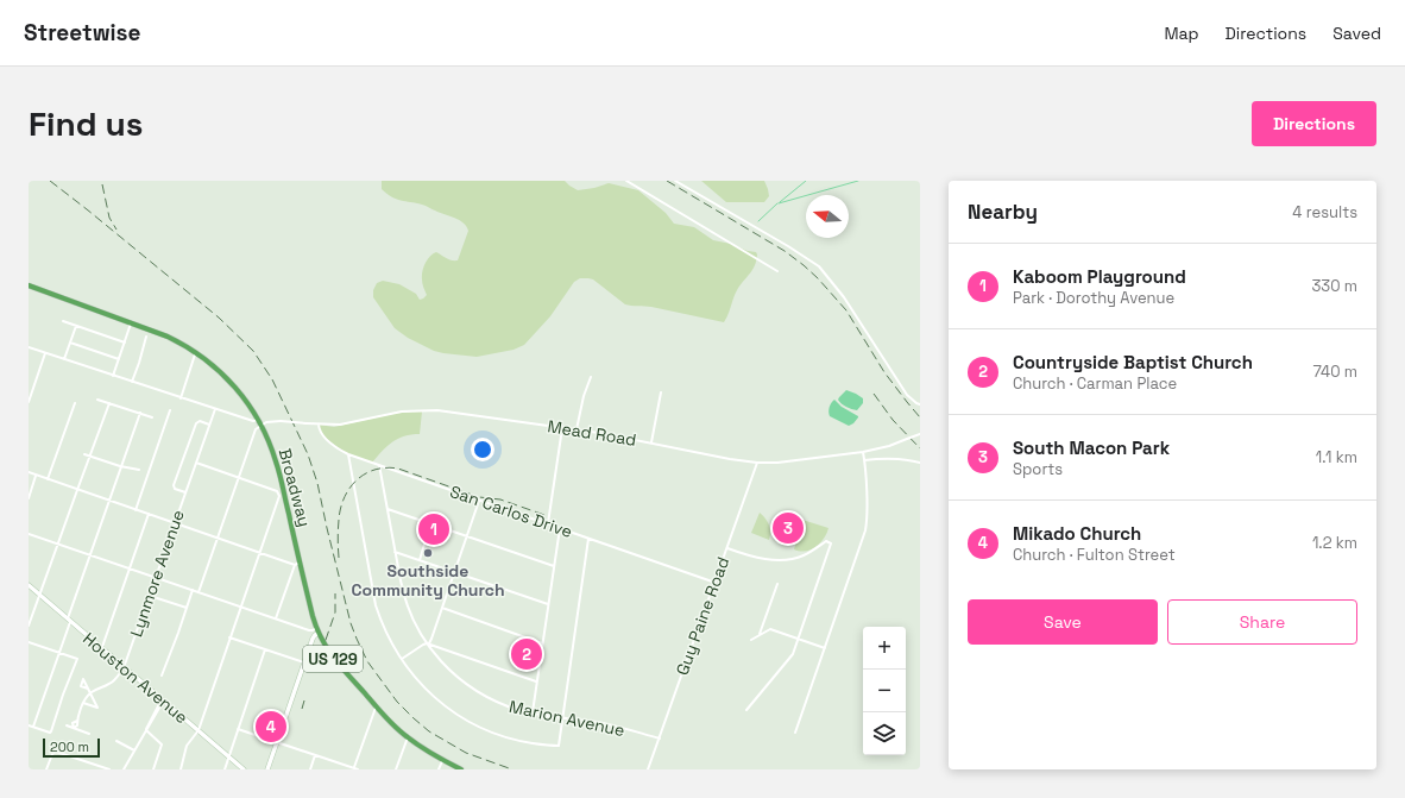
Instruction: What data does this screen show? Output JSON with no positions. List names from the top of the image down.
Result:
{
  "streets": {
    "main road": ["Broadway", "US 129"],
    "street": [
      "Mead Road",
      "San Carlos Drive",
      "Lynmore Avenue",
      "Guy Paine Road",
      "Houston Avenue",
      "Marion Avenue"
    ]
  },
  "crossings": [
    ["Mead Road", "Broadway"],
    ["Mead Road", "San Carlos Drive"],
    ["Mead Road", "Guy Paine Road"],
    ["San Carlos Drive", "Guy Paine Road"],
    ["San Carlos Drive", "Marion Avenue"],
    ["Lynmore Avenue", "Houston Avenue"],
    ["Guy Paine Road", "Marion Avenue"]
  ],
  "places": ["Southside Community Church"],
  "scale_bar": "200 m",
  "north": "left",
  "page": {
    "header": "Streetwise",
    "nav": ["Map", "Directions", "Saved"],
    "buttons": [
      "Directions",
      ["Save", "Share"]
    ],
    "title": "Find us",
    "heading": ["Nearby", "4 results"],
    "list": [
      {
        "mark": "1",
        "name": "Kaboom Playground",
        "note": "Park · Dorothy Avenue",
        "value": "330 m"
      },
      {
        "mark": "2",
        "name": "Countryside Baptist Church",
        "note": "Church · Carman Place",
        "value": "740 m"
      },
      {
        "mark": "3",
        "name": "South Macon Park",
        "note": "Sports",
        "value": "1.1 km"
      },
      {
        "mark": "4",
        "name": "Mikado Church",
        "note": "Church · Fulton Street",
        "value": "1.2 km"
      }
    ],
    "pins": [
      "3",
      "1",
      "2",
      "4"
    ],
    "map_buttons": ["+", "−"],
    "scale": "200 m"
  }
}
